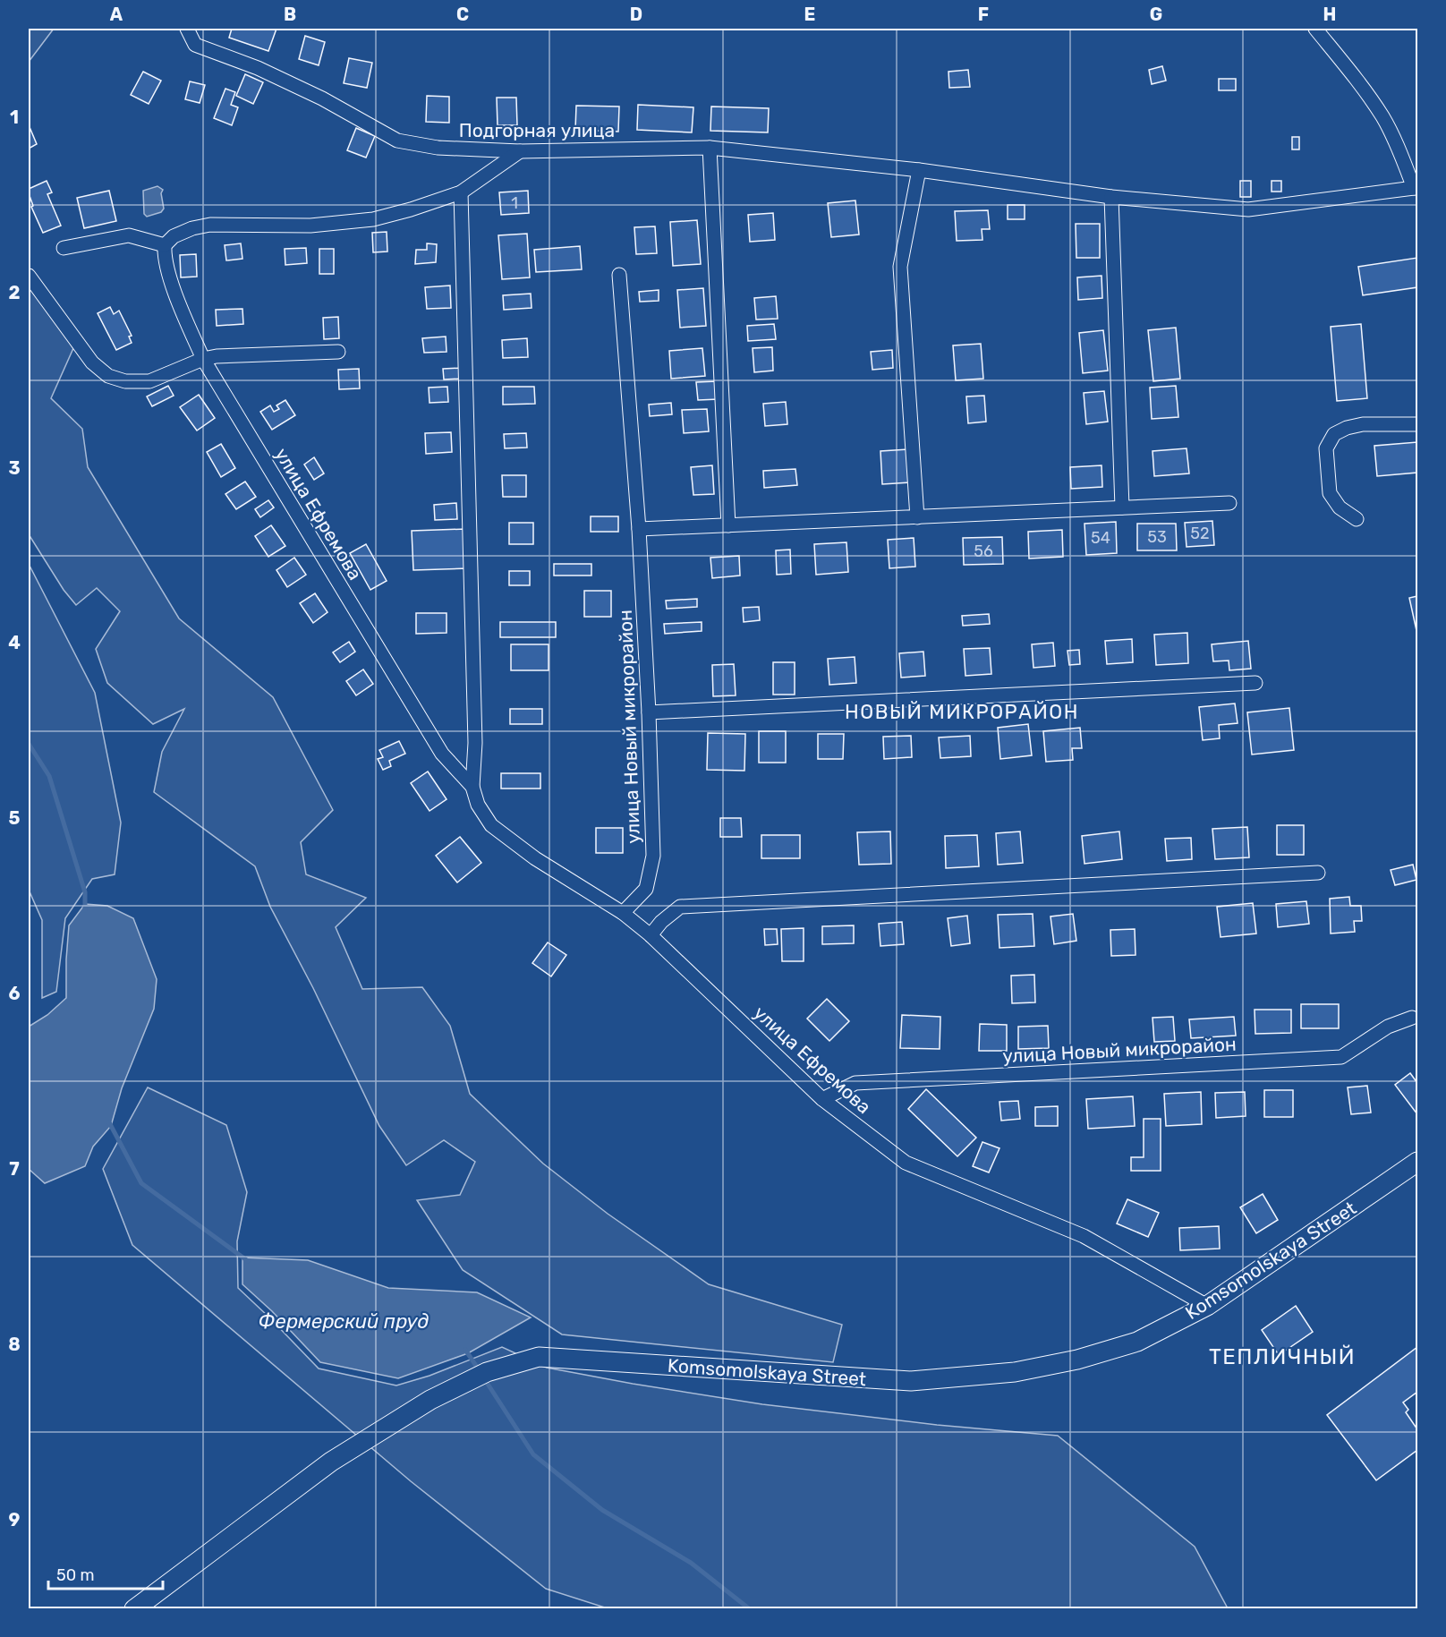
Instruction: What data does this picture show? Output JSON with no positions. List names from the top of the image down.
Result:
{
  "streets": {
    "street": [
      "Подгорная улица",
      "улица Ефремова",
      "улица Новый микрорайон",
      "Komsomolskaya Street"
    ]
  },
  "crossings": [
    ["улица Ефремова", "улица Новый микрорайон"],
    ["улица Ефремова", "Komsomolskaya Street"]
  ],
  "districts": ["НОВЫЙ МИКРОРАЙОН", "ТЕПЛИЧНЫЙ"],
  "water": ["Фермерский пруд"],
  "house_numbers": [
    "1",
    "52",
    "53",
    "54",
    "56"
  ],
  "scale_bar": "50 m",
  "grid": {
    "columns": [
      "A",
      "B",
      "C",
      "D",
      "E",
      "F",
      "G",
      "H"
    ],
    "rows": [
      "1",
      "2",
      "3",
      "4",
      "5",
      "6",
      "7",
      "8",
      "9"
    ]
  }
}
